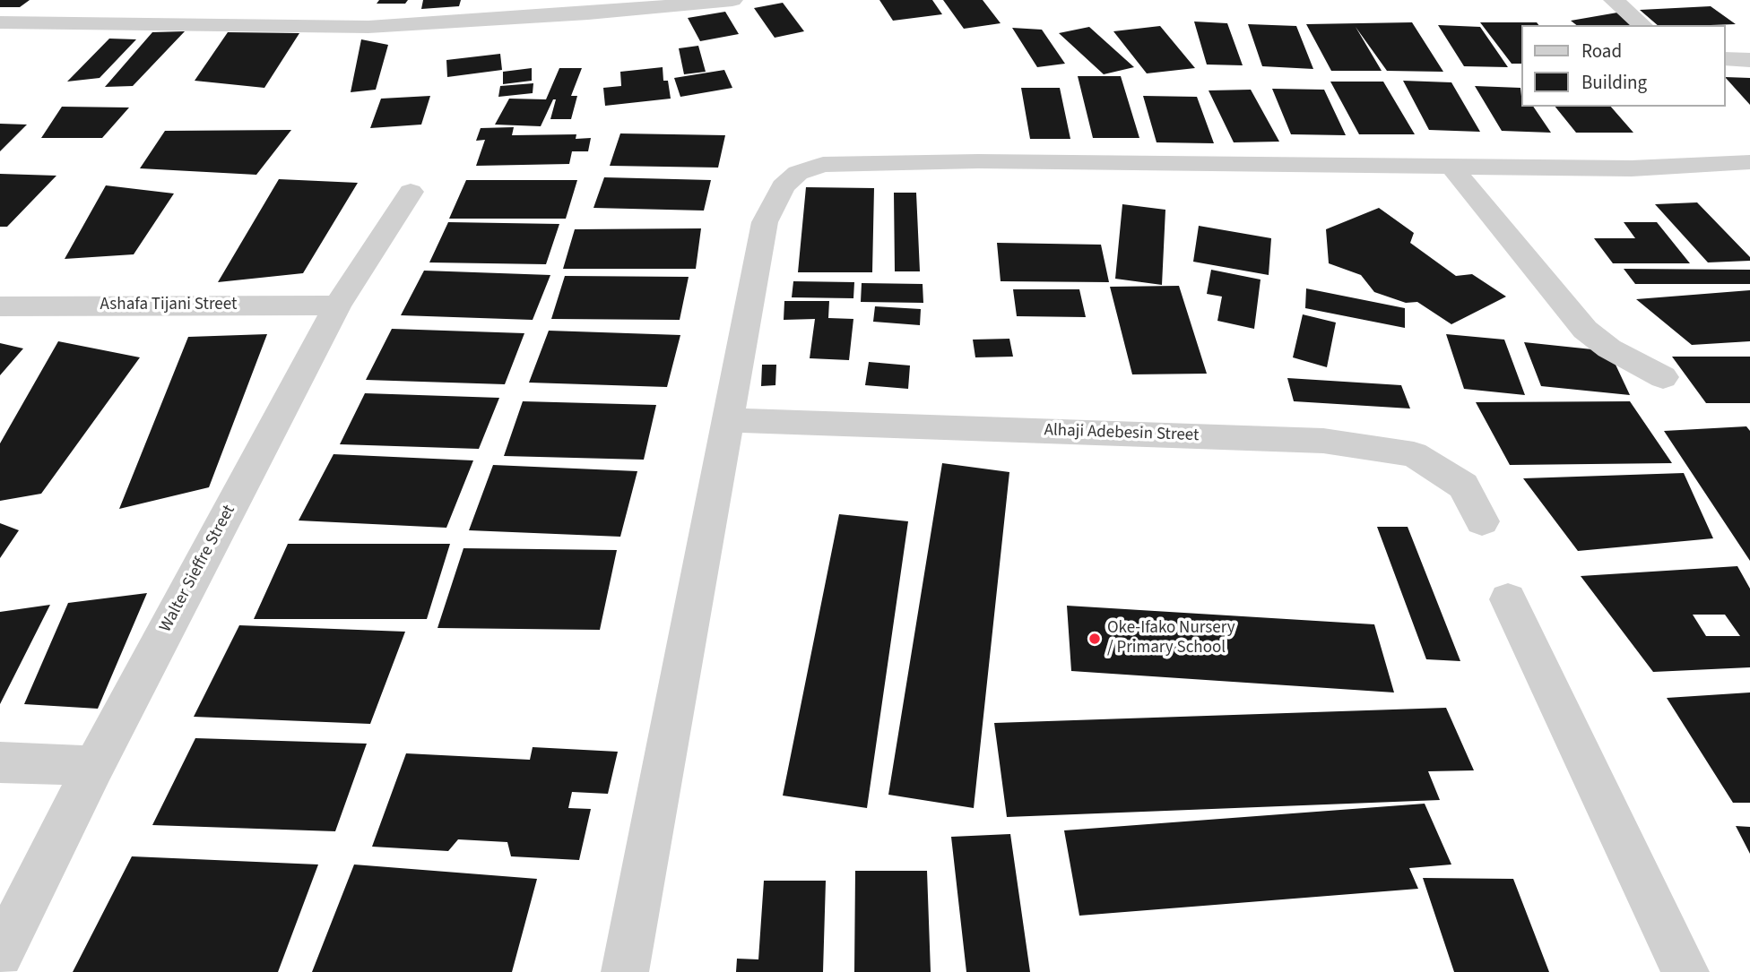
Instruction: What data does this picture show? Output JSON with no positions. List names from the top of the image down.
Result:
{
  "streets": {
    "street": ["Ashafa Tijani Street", "Alhaji Adebesin Street", "Walter Sieffre Street"]
  },
  "crossings": [
    ["Ashafa Tijani Street", "Walter Sieffre Street"]
  ],
  "places": ["Oke-Ifako Nursery / Primary School"],
  "legend": ["Road", "Building"]
}
